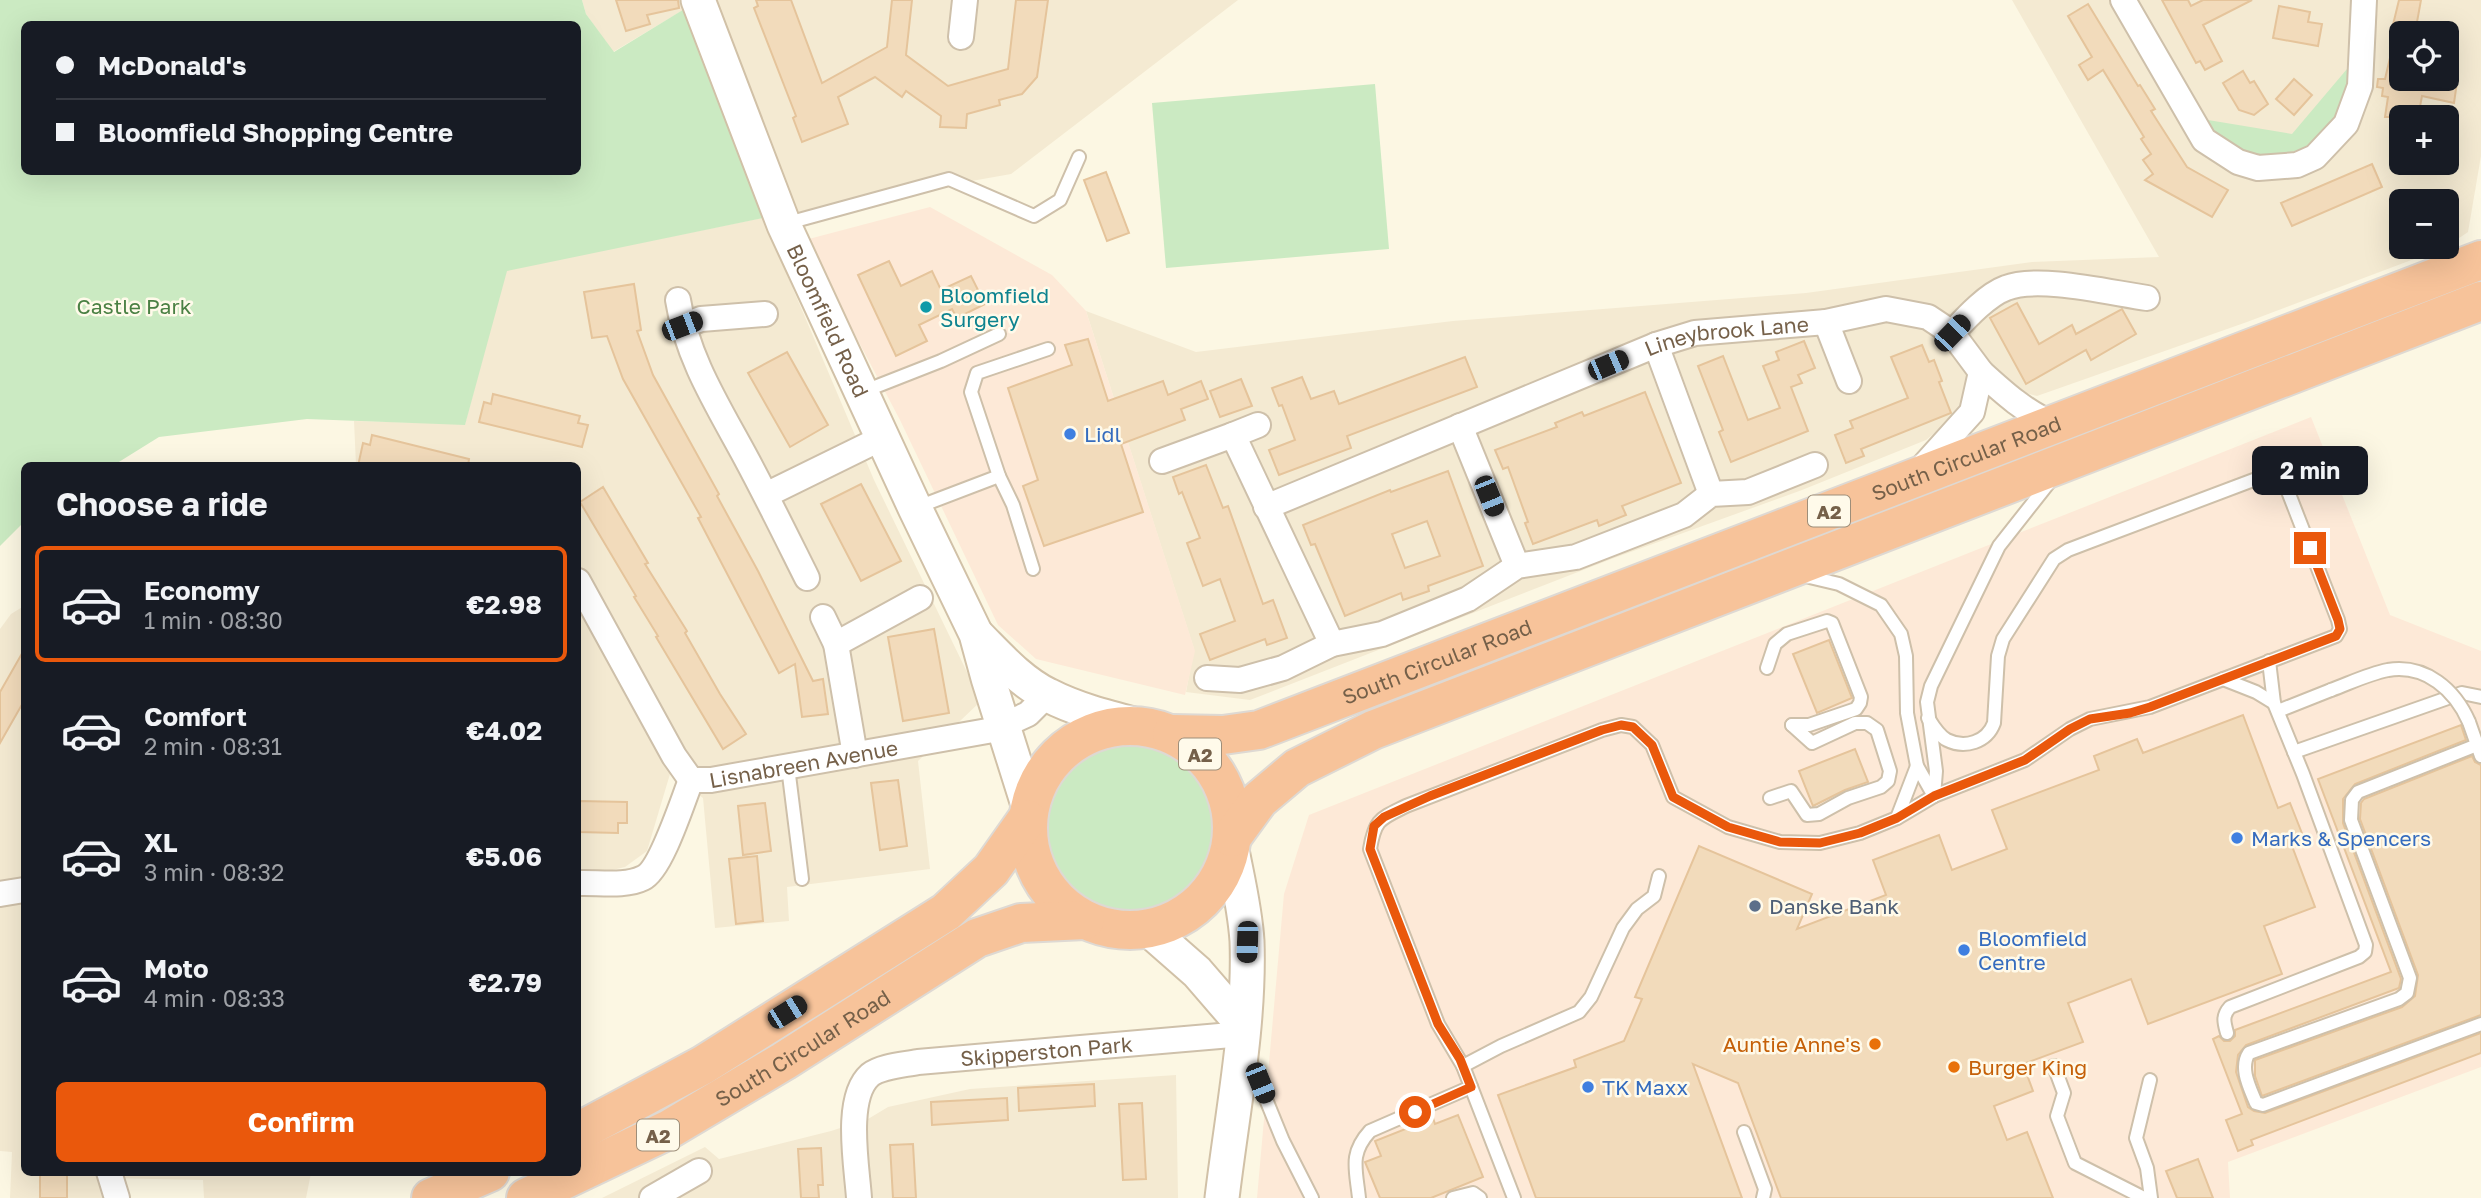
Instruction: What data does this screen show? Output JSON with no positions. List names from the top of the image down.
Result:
{
  "streets": {
    "highway": ["South Circular Road", "A2"],
    "street": [
      "Bloomfield Road",
      "Lineybrook Lane",
      "Lisnabreen Avenue",
      "Skipperston Park"
    ]
  },
  "crossings": [
    ["Bloomfield Road", "South Circular Road"],
    ["Bloomfield Road", "A2"],
    ["Bloomfield Road", "Lisnabreen Avenue"],
    ["Lineybrook Lane", "South Circular Road"],
    ["South Circular Road", "A2"]
  ],
  "parks": ["Castle Park"],
  "places": [
    "Bloomfield Surgery",
    "Lidl",
    "Marks & Spencers",
    "Danske Bank",
    "Bloomfield Centre",
    "Auntie Anne's",
    "Burger King",
    "TK Maxx"
  ],
  "page": {
    "map_buttons": ["+", "−"],
    "banner": ["McDonald's", "Bloomfield Shopping Centre"],
    "bubble": "2 min",
    "heading": "Choose a ride",
    "list": [
      {
        "name": "Economy",
        "note": "1 min · 08:30",
        "value": "€2.98"
      },
      {
        "name": "Comfort",
        "note": "2 min · 08:31",
        "value": "€4.02"
      },
      {
        "name": "XL",
        "note": "3 min · 08:32",
        "value": "€5.06"
      },
      {
        "name": "Moto",
        "note": "4 min · 08:33",
        "value": "€2.79"
      }
    ],
    "buttons": "Confirm"
  }
}
